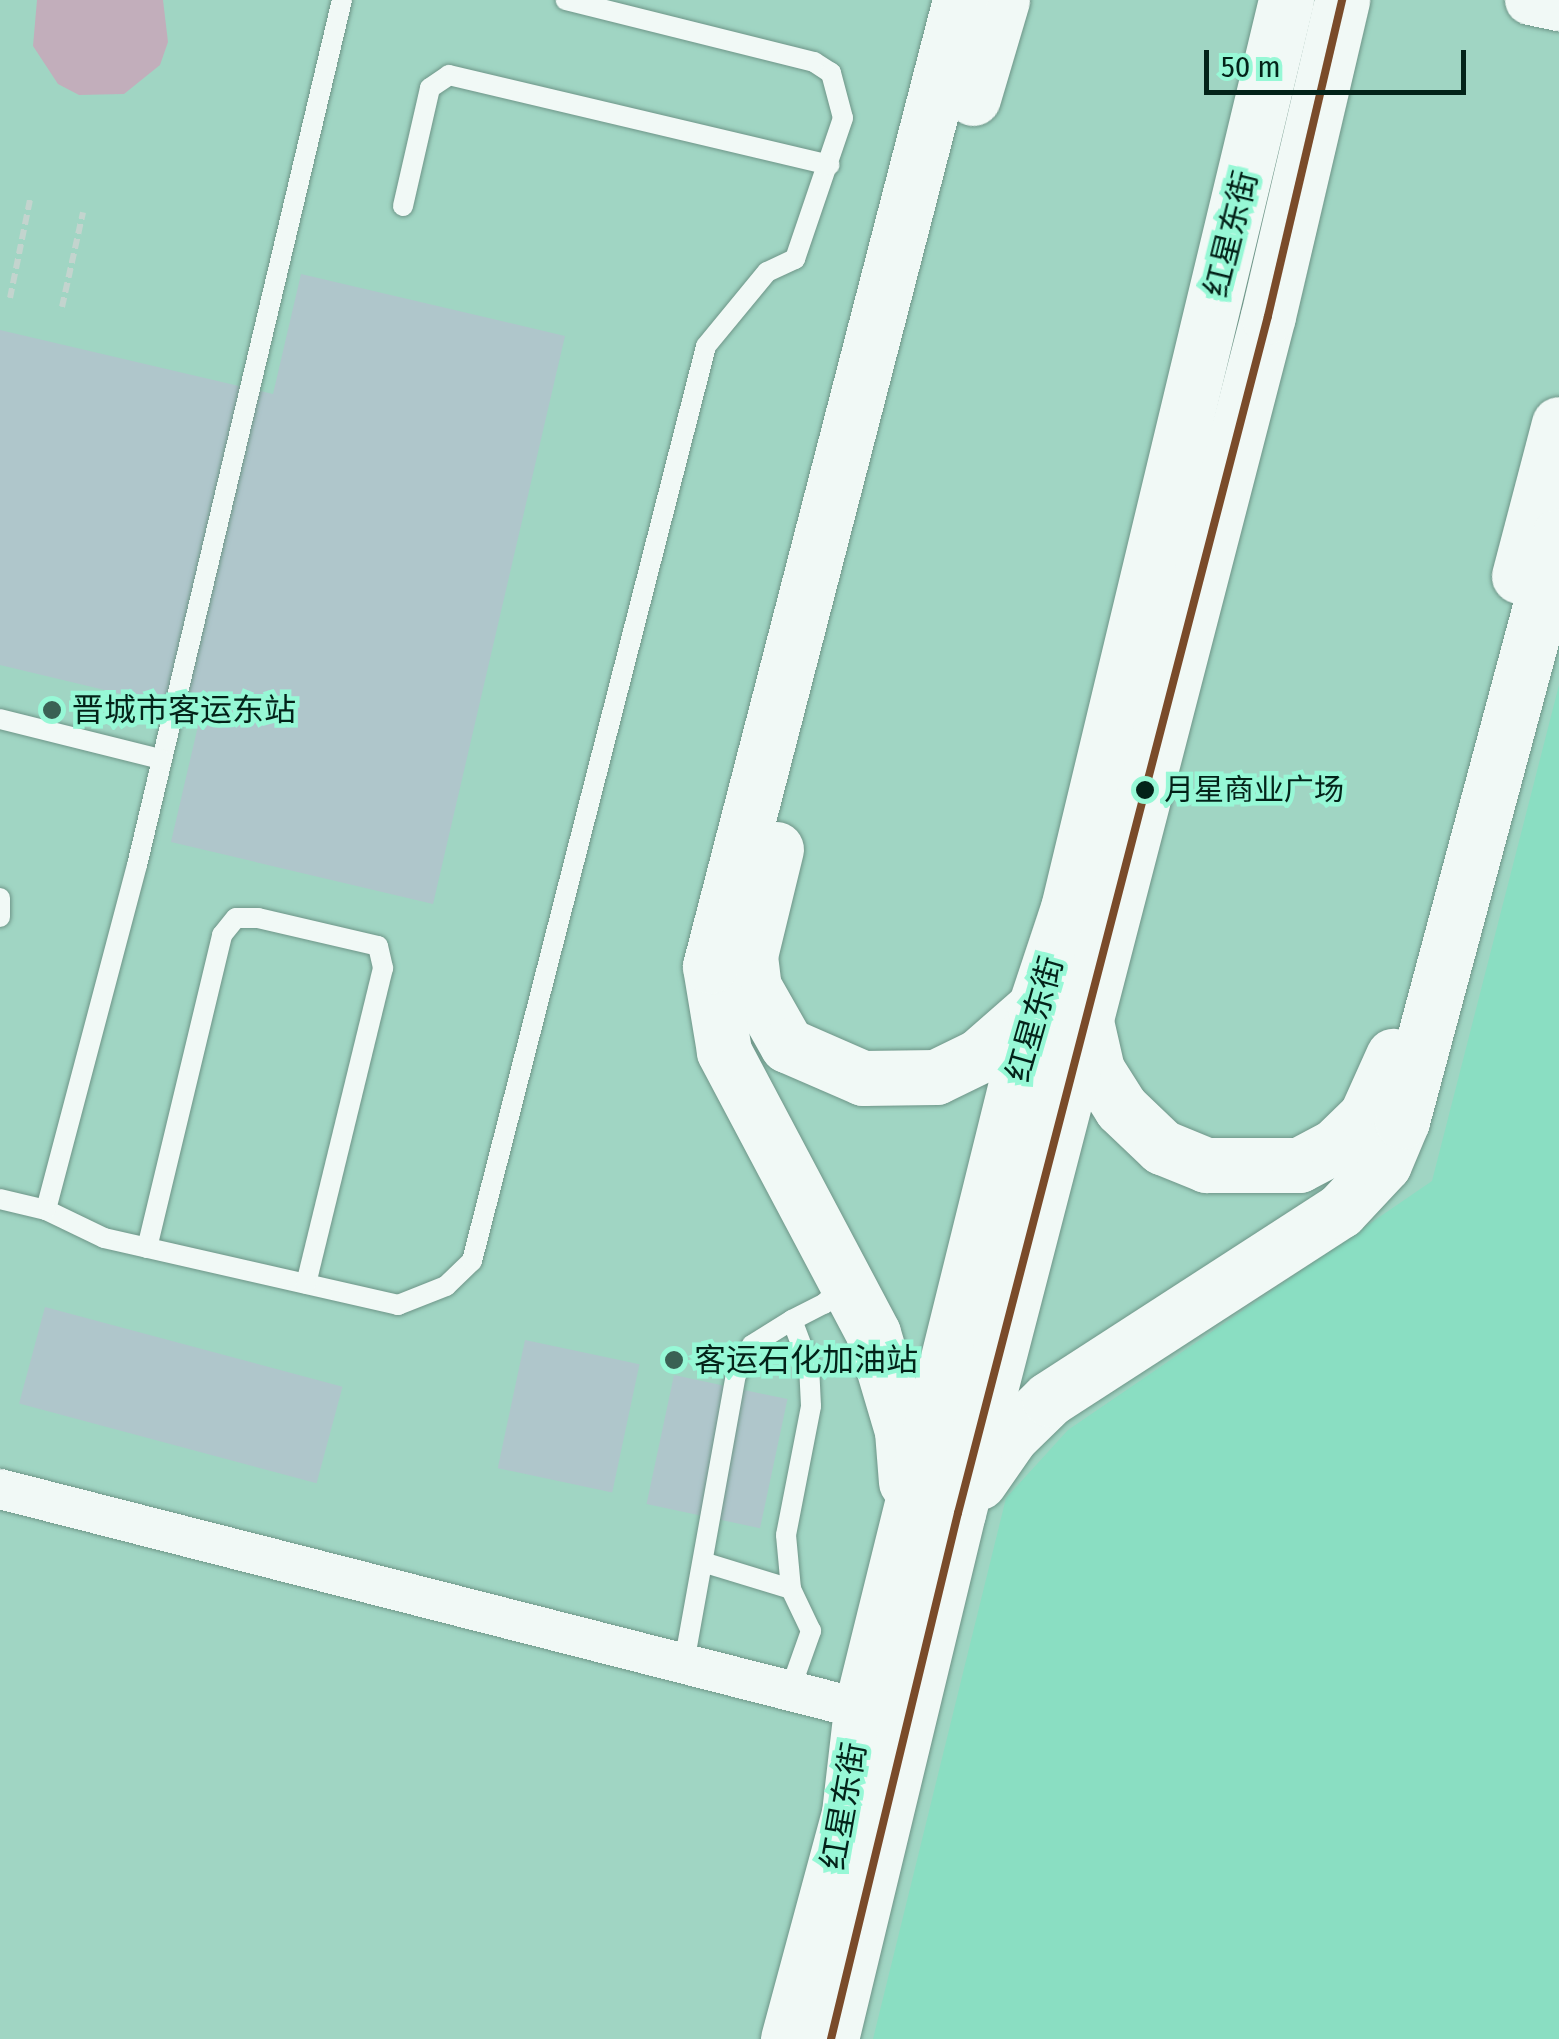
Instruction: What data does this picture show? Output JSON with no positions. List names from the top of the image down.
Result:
{
  "streets": {
    "main road": ["红星东街"]
  },
  "places": ["晋城市客运东站", "月星商业广场", "客运石化加油站"],
  "scale_bar": "50 m"
}
